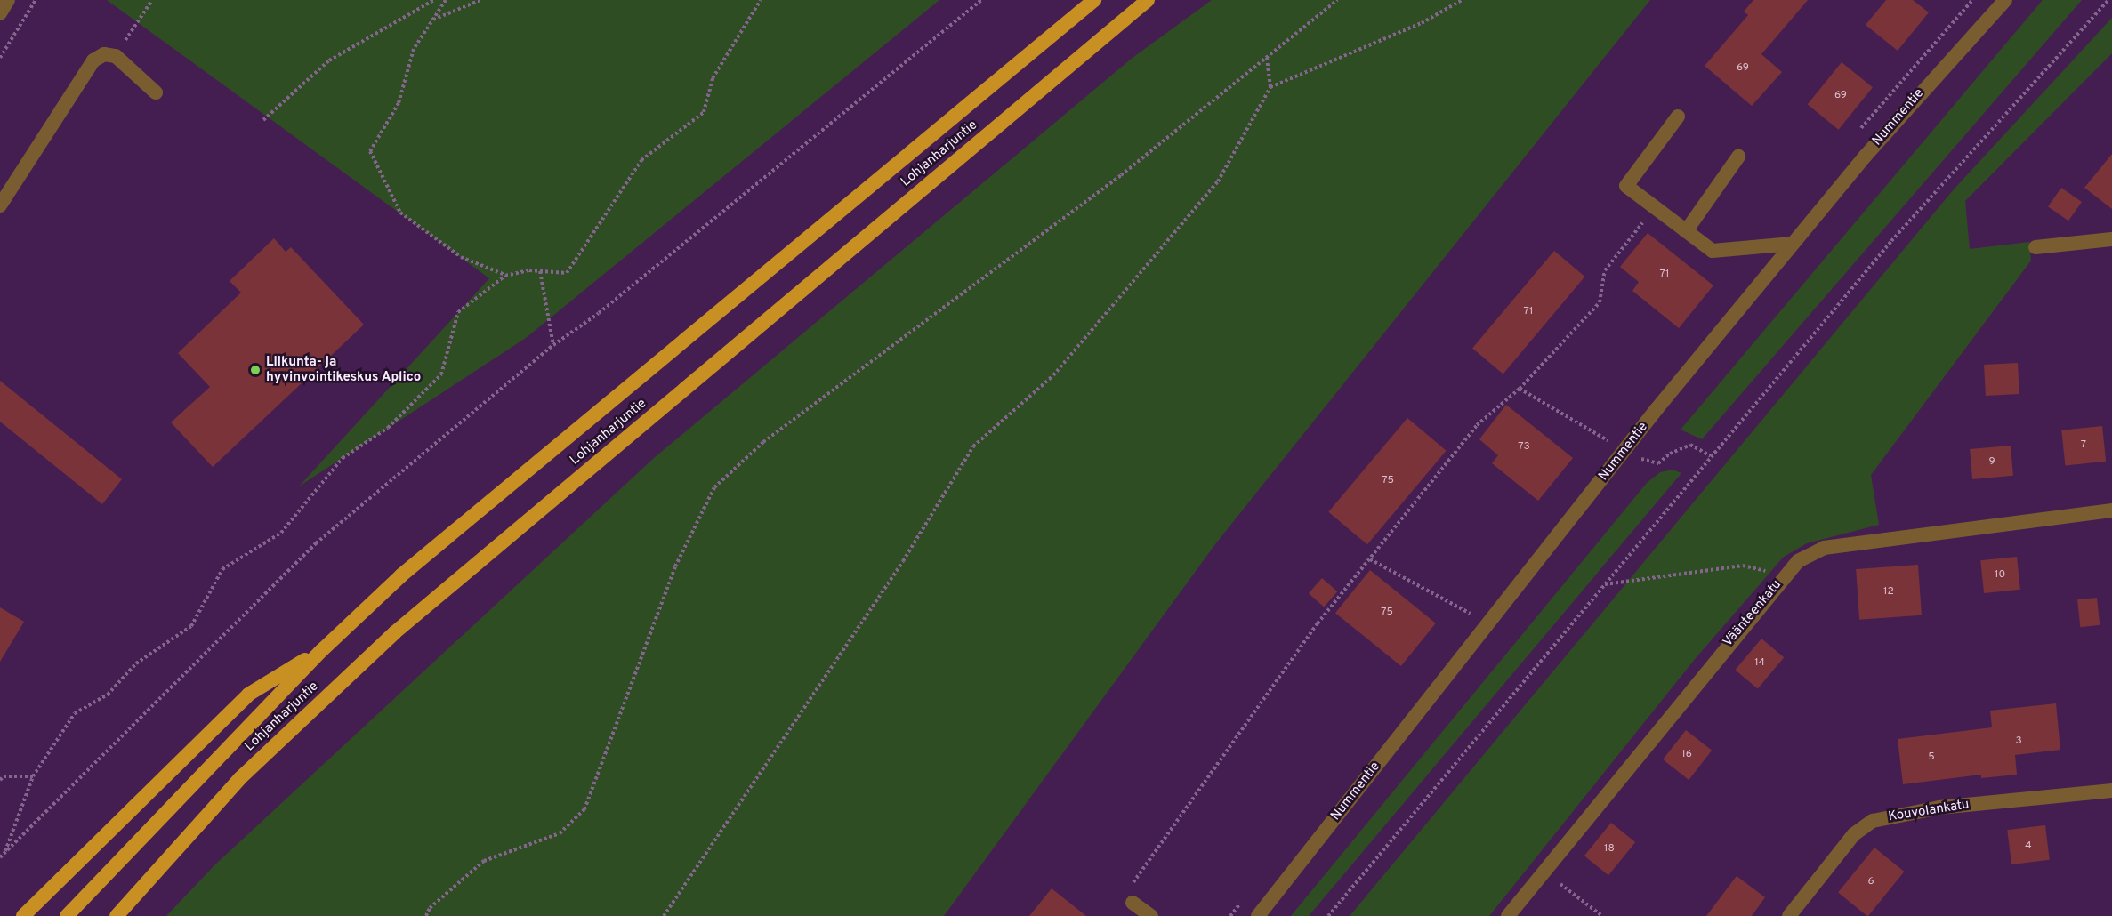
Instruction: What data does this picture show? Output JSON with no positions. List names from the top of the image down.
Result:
{
  "streets": {
    "highway": ["Lohjanharjuntie"],
    "street": ["Nummentie", "Väänteenkatu", "Kouvolankatu"]
  },
  "places": ["Liikunta- ja hyvinvointikeskus Aplico"],
  "house_numbers": [
    "69",
    "69",
    "71",
    "71",
    "7",
    "73",
    "9",
    "75",
    "10",
    "12",
    "75",
    "14",
    "3",
    "16",
    "5",
    "4",
    "18",
    "6"
  ]
}
